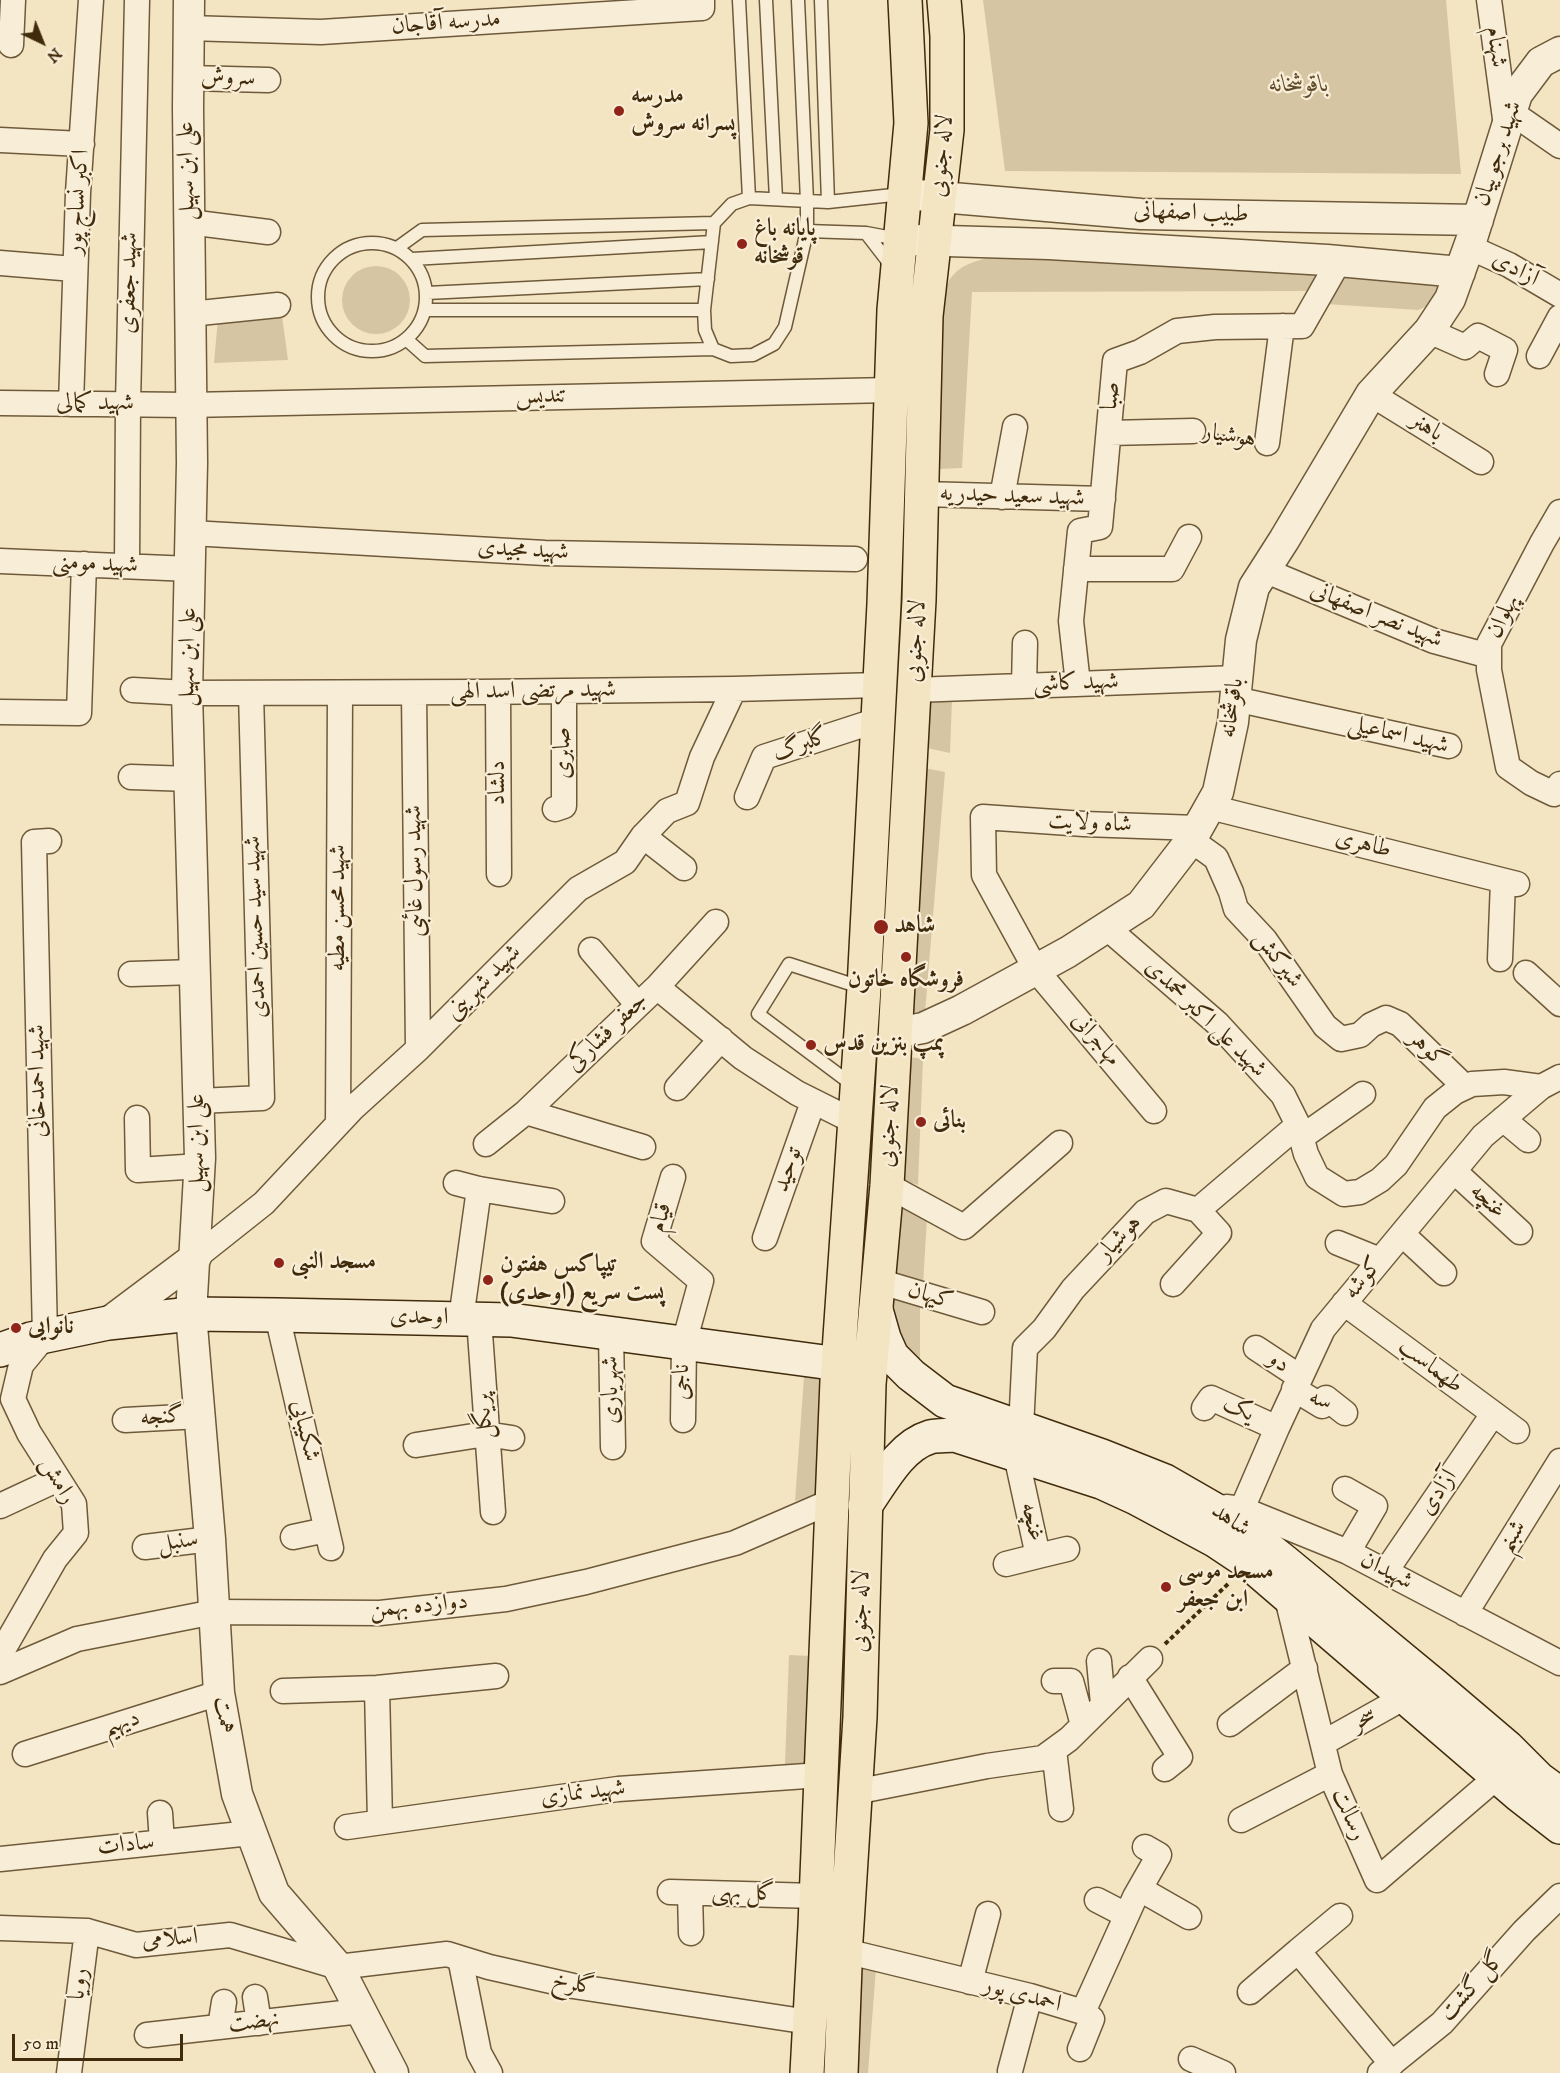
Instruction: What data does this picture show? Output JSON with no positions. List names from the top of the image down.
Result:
{
  "streets": {
    "main road": ["لاله جنوبی", "اوحدی", "شاهد"],
    "street": [
      "مدرسه آقاجان",
      "شهنام",
      "سروش",
      "شهید برجوییان",
      "علی ابن سهیل",
      "اکبر نساج پور",
      "طبیب اصفهانی",
      "آزادی",
      "شهید جعفری",
      "صبا",
      "تندیس",
      "شهید کمالی",
      "باهنر",
      "هوشیار",
      "شهید سعید حیدریه",
      "شهید مجیدی",
      "شهید مومنی",
      "شهید نصر اصفهانی",
      "پهلوان",
      "شهید کاشی",
      "شهید مرتضی اسد الهی",
      "باقوشخانه",
      "شهید اسماعیلی",
      "گلبرگ",
      "صابری",
      "دلشاد",
      "شاه ولایت",
      "طاهری",
      "شهید رسول غائبی",
      "شهید محسن مطیه",
      "شهید سید حسین احمدی",
      "شیرکش",
      "شهید شهرینی",
      "شهید علی اکبر محمدی",
      "جعفر فشارکی",
      "مهاجرانی",
      "گوهر",
      "شهید احمدخانی",
      "توحید",
      "غنچه",
      "قیام",
      "کوشه",
      "کیهان",
      "دو",
      "طهماسب",
      "ناجی",
      "شهریاری",
      "سه",
      "یک",
      "پریگل",
      "گنجه",
      "شکیبایی",
      "رامش",
      "شبنم",
      "سنبل",
      "شهیدان",
      "دوازده بهمن",
      "همت",
      "سحر",
      "دیهیم",
      "شهید نمازی",
      "رسالت",
      "سادات",
      "گل بهی",
      "اسلامی",
      "رویا",
      "گلرخ",
      "گل گشت",
      "احمدی پور",
      "نهضت"
    ]
  },
  "crossings": [
    ["مدرسه آقاجان", "علی ابن سهیل"],
    ["شهنام", "شهید برجوییان"],
    ["سروش", "علی ابن سهیل"],
    ["شهید برجوییان", "طبیب اصفهانی"],
    ["شهید برجوییان", "آزادی"],
    ["شهید برجوییان", "باقوشخانه"],
    ["لاله جنوبی", "طبیب اصفهانی"],
    ["لاله جنوبی", "تندیس"],
    ["لاله جنوبی", "شهید سعید حیدریه"],
    ["لاله جنوبی", "شهید کاشی"],
    ["لاله جنوبی", "شهید مرتضی اسد الهی"],
    ["لاله جنوبی", "باقوشخانه"],
    ["لاله جنوبی", "گلبرگ"],
    ["لاله جنوبی", "جعفر فشارکی"],
    ["لاله جنوبی", "کیهان"],
    ["لاله جنوبی", "اوحدی"],
    ["لاله جنوبی", "شاهد"],
    ["لاله جنوبی", "دوازده بهمن"],
    ["لاله جنوبی", "شهید نمازی"],
    ["لاله جنوبی", "گل بهی"],
    ["لاله جنوبی", "گلرخ"],
    ["لاله جنوبی", "احمدی پور"],
    ["علی ابن سهیل", "تندیس"],
    ["علی ابن سهیل", "شهید کمالی"],
    ["علی ابن سهیل", "شهید مجیدی"],
    ["علی ابن سهیل", "شهید مومنی"],
    ["علی ابن سهیل", "شهید مرتضی اسد الهی"],
    ["علی ابن سهیل", "شهید سید حسین احمدی"],
    ["علی ابن سهیل", "شهید شهرینی"],
    ["علی ابن سهیل", "اوحدی"],
    ["علی ابن سهیل", "همت"],
    ["اکبر نساج پور", "شهید کمالی"],
    ["طبیب اصفهانی", "آزادی"],
    ["طبیب اصفهانی", "صبا"],
    ["طبیب اصفهانی", "باقوشخانه"],
    ["آزادی", "باقوشخانه"],
    ["آزادی", "طهماسب"],
    ["آزادی", "شهیدان"],
    ["شهید جعفری", "شهید کمالی"],
    ["شهید جعفری", "شهید مومنی"],
    ["صبا", "هوشیار"],
    ["صبا", "شهید سعید حیدریه"],
    ["صبا", "شهید کاشی"],
    ["تندیس", "شهید کمالی"],
    ["باهنر", "باقوشخانه"],
    ["هوشیار", "غنچه"],
    ["هوشیار", "شاهد"],
    ["شهید نصر اصفهانی", "پهلوان"],
    ["شهید نصر اصفهانی", "باقوشخانه"],
    ["شهید کاشی", "باقوشخانه"],
    ["شهید کاشی", "شهید اسماعیلی"],
    ["شهید مرتضی اسد الهی", "صابری"],
    ["شهید مرتضی اسد الهی", "دلشاد"],
    ["شهید مرتضی اسد الهی", "شهید رسول غائبی"],
    ["شهید مرتضی اسد الهی", "شهید محسن مطیه"],
    ["شهید مرتضی اسد الهی", "شهید سید حسین احمدی"],
    ["شهید مرتضی اسد الهی", "شهید شهرینی"],
    ["باقوشخانه", "شهید اسماعیلی"],
    ["باقوشخانه", "شاه ولایت"],
    ["باقوشخانه", "طاهری"],
    ["باقوشخانه", "شیرکش"],
    ["باقوشخانه", "شهید علی اکبر محمدی"],
    ["باقوشخانه", "مهاجرانی"],
    ["شاه ولایت", "طاهری"],
    ["شاه ولایت", "شیرکش"],
    ["شاه ولایت", "مهاجرانی"],
    ["طاهری", "شیرکش"],
    ["شهید رسول غائبی", "شهید شهرینی"],
    ["شهید محسن مطیه", "شهید شهرینی"],
    ["شیرکش", "گوهر"],
    ["شهید علی اکبر محمدی", "گوهر"],
    ["شهید علی اکبر محمدی", "کوشه"],
    ["جعفر فشارکی", "توحید"],
    ["شهید احمدخانی", "اوحدی"],
    ["شهید احمدخانی", "رامش"],
    ["غنچه", "کوشه"],
    ["غنچه", "شاهد"],
    ["قیام", "اوحدی"],
    ["قیام", "ناجی"],
    ["کوشه", "دو"],
    ["کوشه", "طهماسب"],
    ["کوشه", "سه"],
    ["کوشه", "یک"],
    ["کوشه", "شهیدان"],
    ["کیهان", "شاهد"],
    ["اوحدی", "ناجی"],
    ["اوحدی", "شهریاری"],
    ["اوحدی", "پریگل"],
    ["اوحدی", "شکیبایی"],
    ["اوحدی", "رامش"],
    ["اوحدی", "همت"],
    ["دو", "سه"],
    ["گنجه", "همت"],
    ["شاهد", "شهیدان"],
    ["شاهد", "سحر"],
    ["شاهد", "رسالت"],
    ["شبنم", "شهیدان"],
    ["سنبل", "همت"],
    ["دوازده بهمن", "همت"],
    ["همت", "دیهیم"],
    ["همت", "سادات"],
    ["همت", "اسلامی"],
    ["همت", "گلرخ"],
    ["همت", "نهضت"],
    ["سحر", "رسالت"],
    ["اسلامی", "رویا"],
    ["اسلامی", "گلرخ"]
  ],
  "parks": ["باقوشخانه"],
  "places": [
    "مدرسه پسرانه سروش",
    "پایانه باغ قوشخانه",
    "شاهد",
    "فروشگاه خاتون",
    "پمپ بنزین قدس",
    "بنائی",
    "مسجد النبی",
    "تیپاکس هفتون (اوحدی) پست سریع",
    "نانوایی",
    "مسجد موسی ابن جعفر"
  ],
  "scale_bar": "50 m",
  "north": "bottom right"
}
